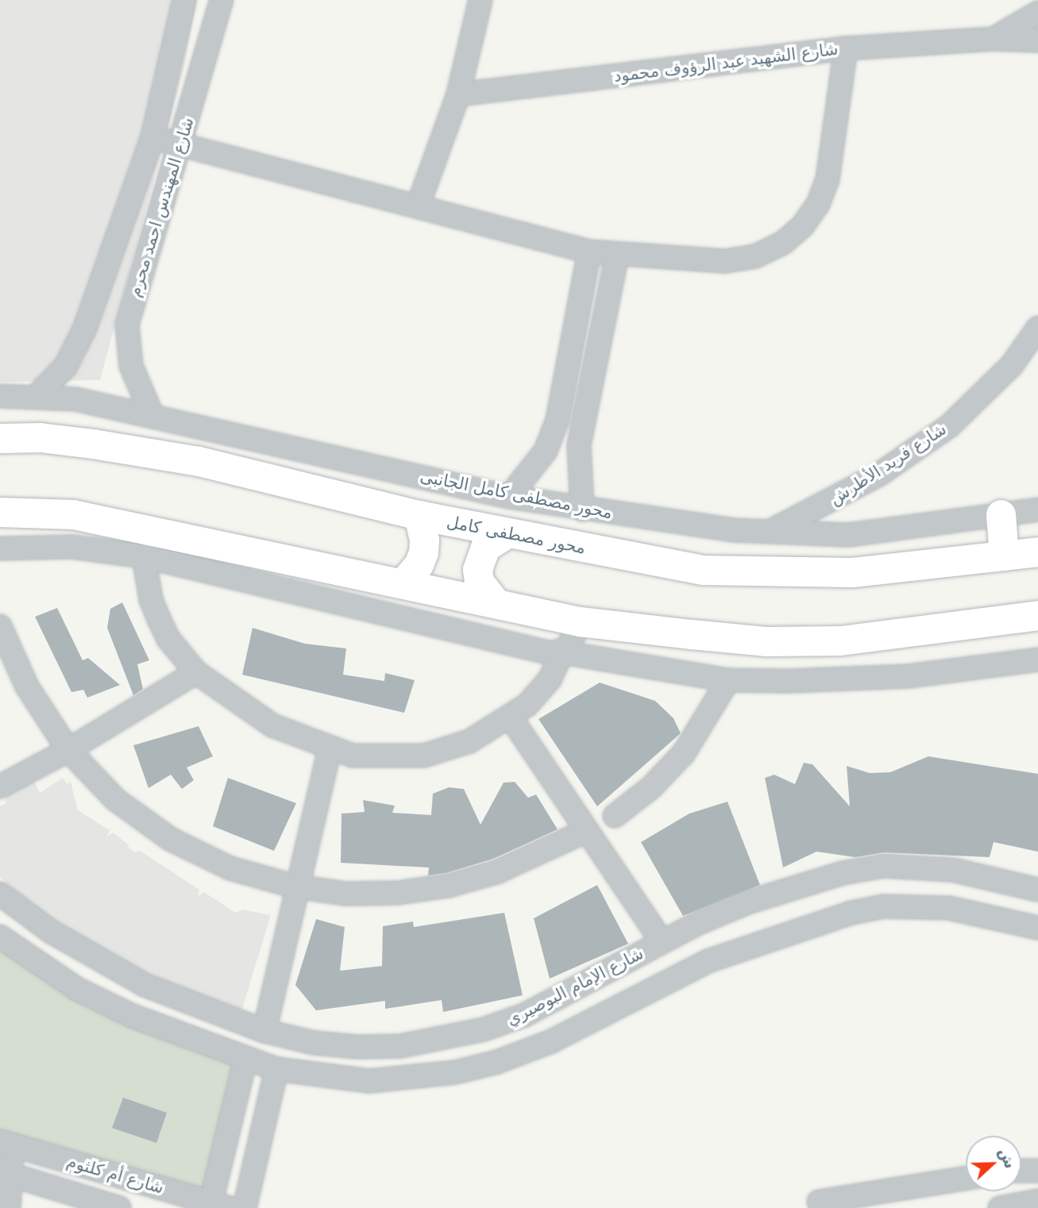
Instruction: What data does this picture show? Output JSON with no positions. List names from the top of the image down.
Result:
{
  "streets": {
    "main road": ["محور مصطفى كامل"],
    "street": [
      "شارع الشهيد عبد الرؤوف محمود",
      "شارع المهندس احمد محرم",
      "شارع فريد الأطرش",
      "محور مصطفى كامل الجانبى",
      "شارع الإمام البوصيري",
      "شارع أم كلثوم"
    ]
  },
  "crossings": [
    ["شارع المهندس احمد محرم", "محور مصطفى كامل الجانبى"],
    ["شارع فريد الأطرش", "محور مصطفى كامل الجانبى"]
  ],
  "north": "right"
}
